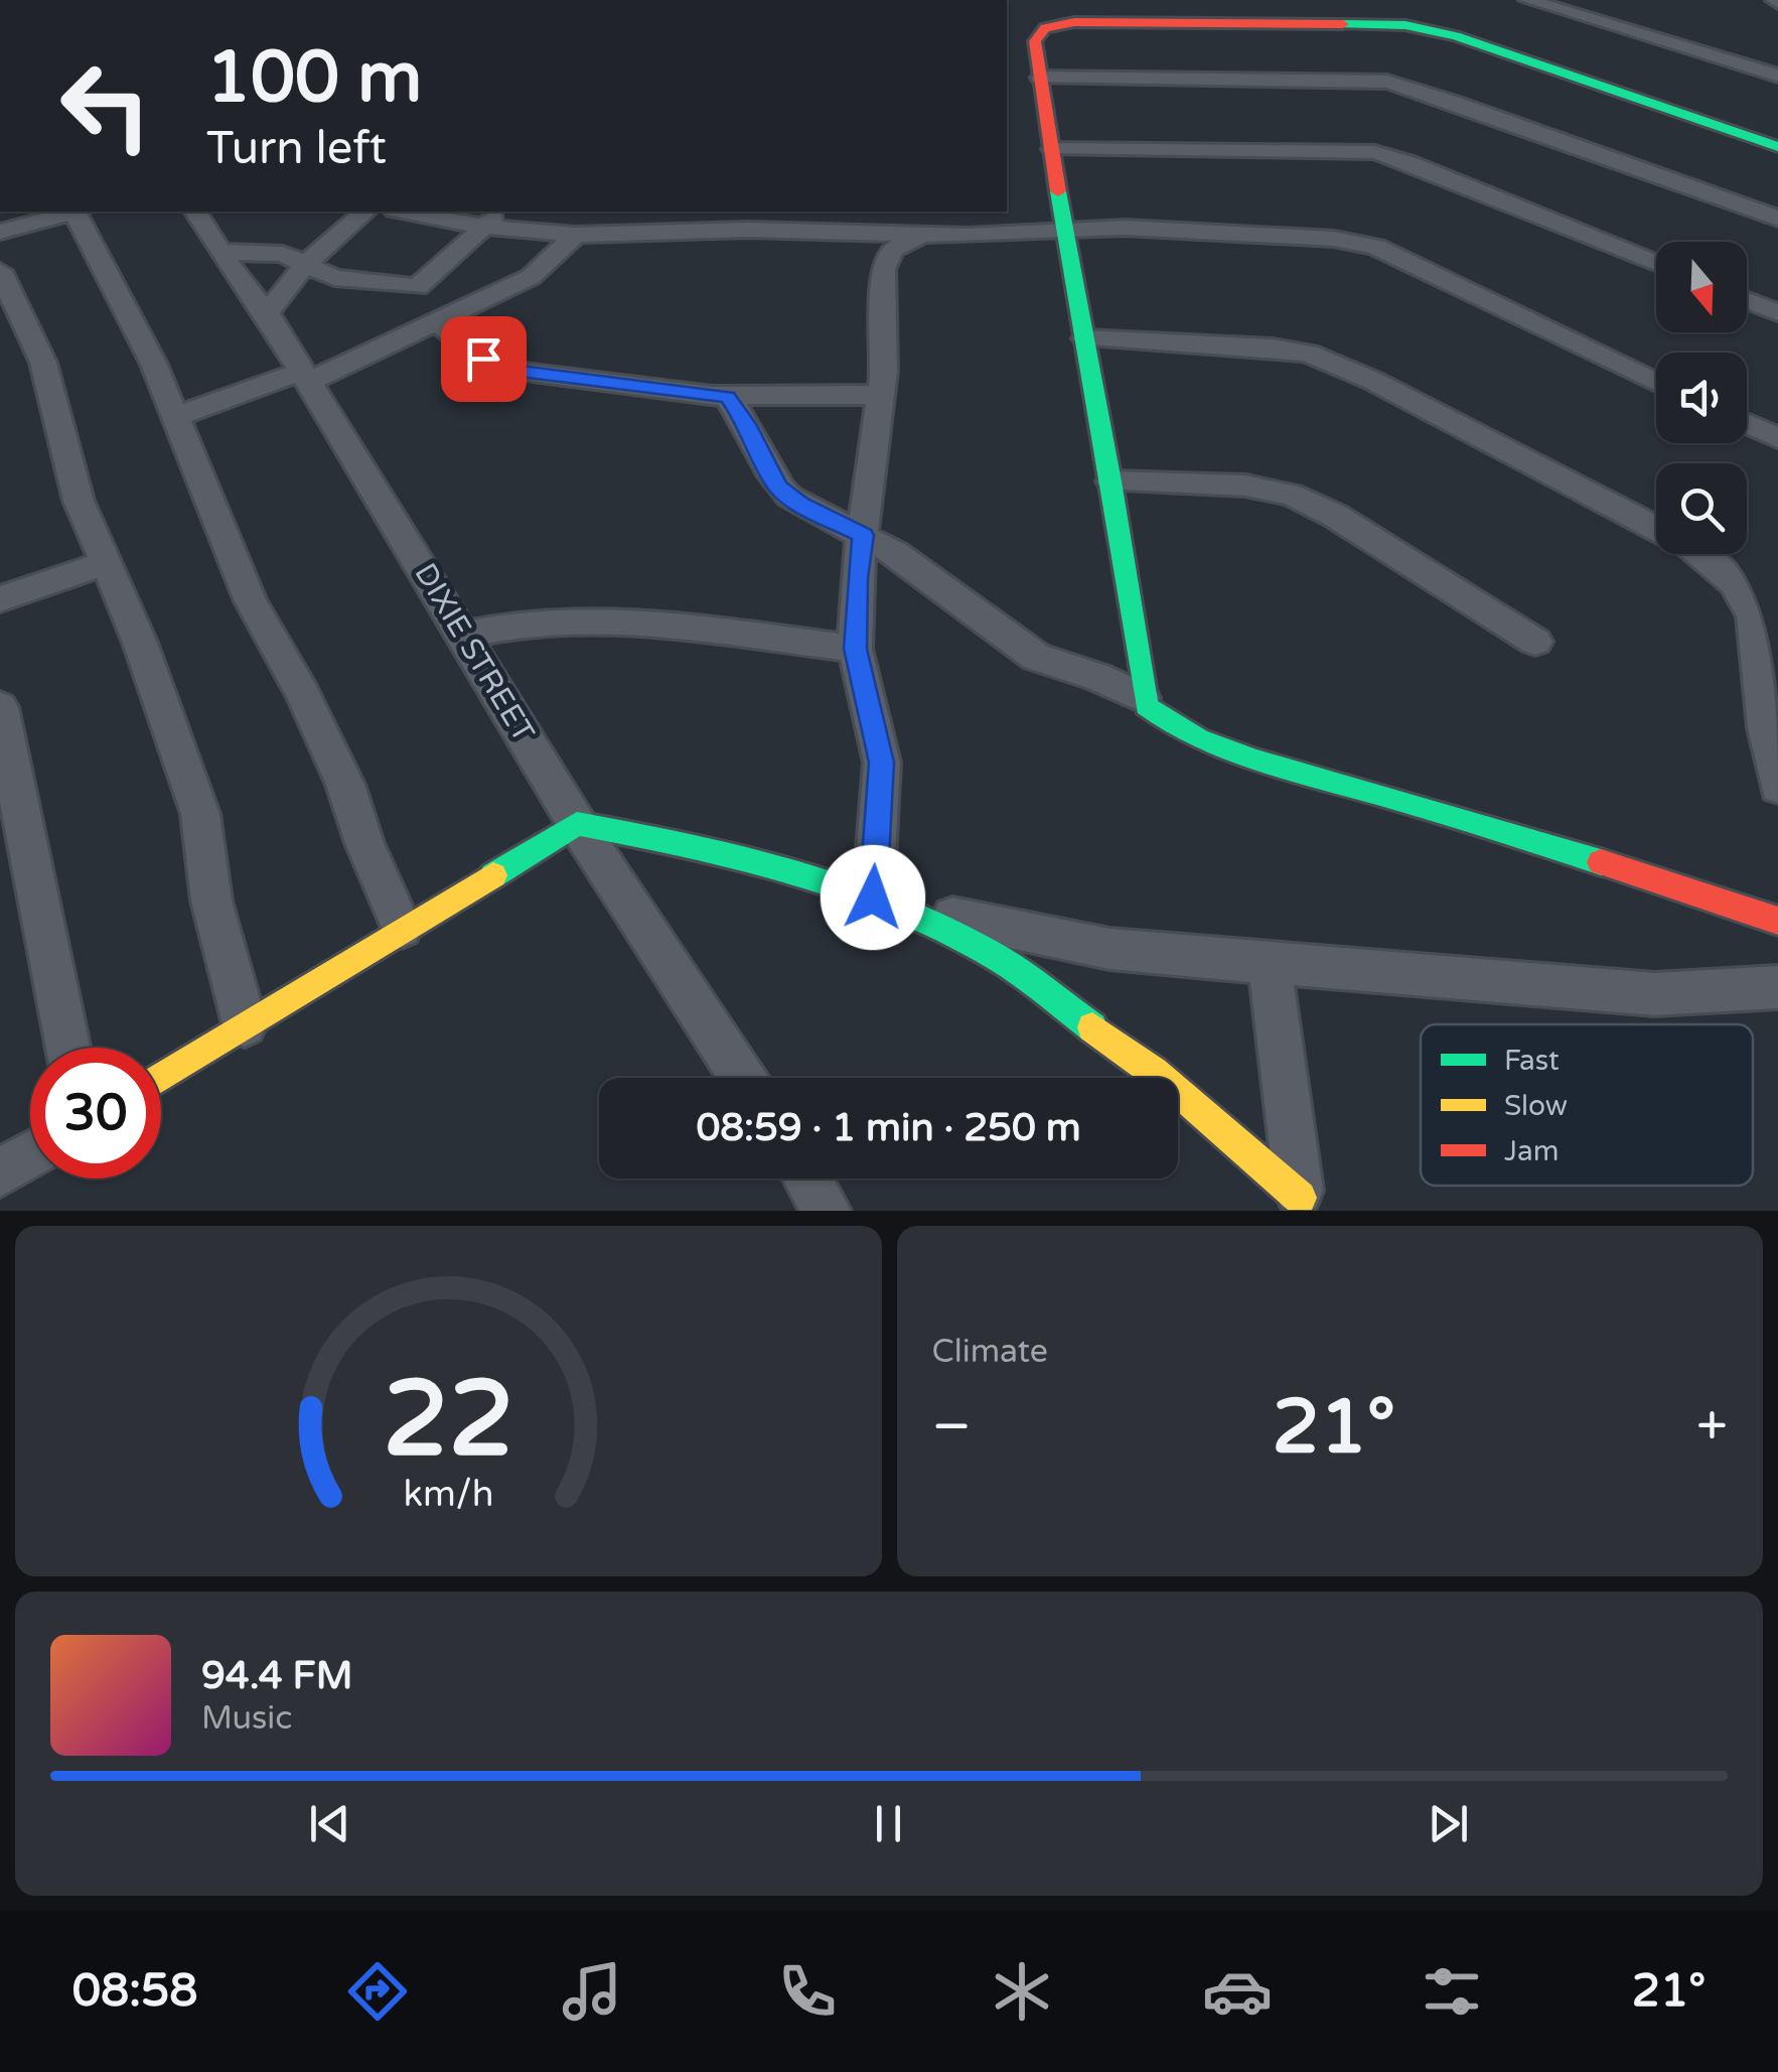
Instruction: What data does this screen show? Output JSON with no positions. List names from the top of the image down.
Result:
{
  "streets": {
    "street": ["DIXIE STREET"]
  },
  "legend": ["Fast", "Slow", "Jam"],
  "north": "bottom",
  "page": {
    "turn": ["100 m", "Turn left"],
    "limit": "30",
    "trip": "08:59 · 1 min · 250 m",
    "tile": "Climate",
    "heat": ["−", "21°", "+"],
    "song": ["94.4 FM", "Music"],
    "tabs": ["08:58", "21°"],
    "gauge": ["22", "km/h"]
  }
}
